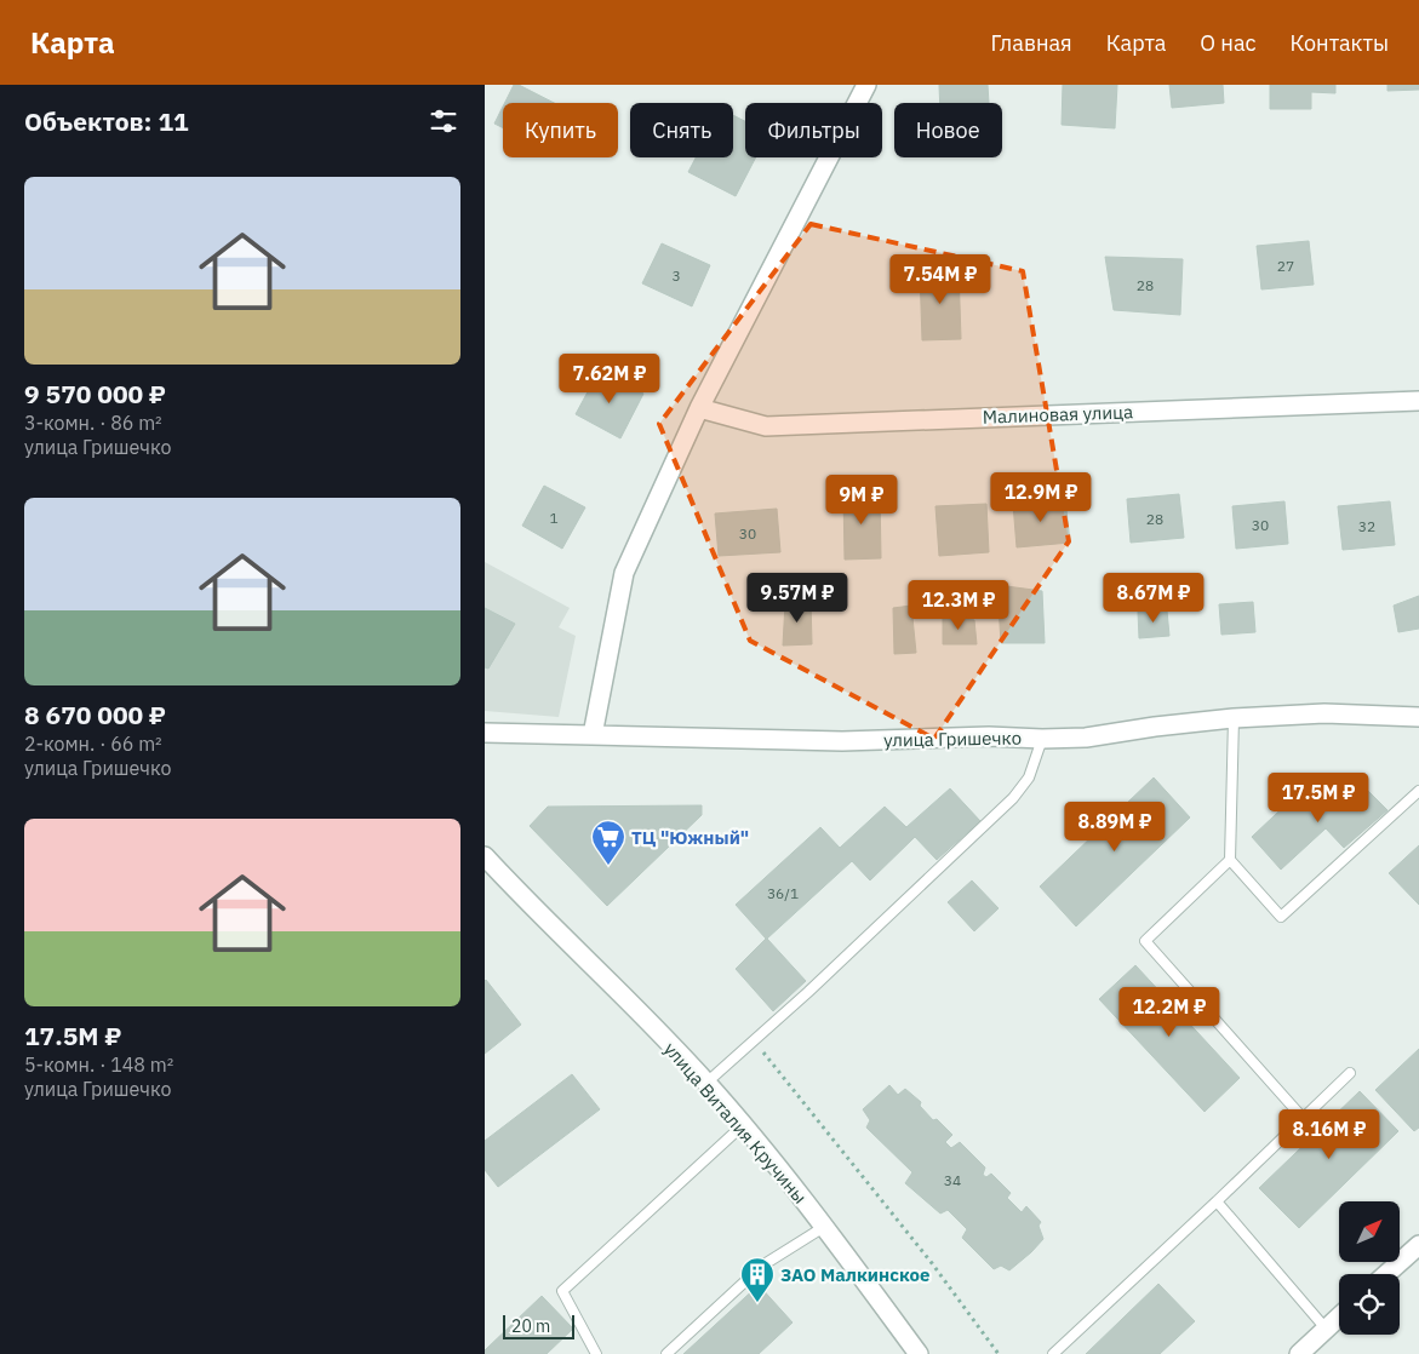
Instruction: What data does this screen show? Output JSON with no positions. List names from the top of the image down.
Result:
{
  "streets": {
    "street": ["Малиновая улица", "улица Гришечко", "улица Виталия Кручины"]
  },
  "places": {
    "supermarket": ["ТЦ \"Южный\""],
    "building": ["ЗАО Малкинское"]
  },
  "house_numbers": [
    "27",
    "3",
    "28",
    "1",
    "28",
    "30",
    "32",
    "30",
    "36/1",
    "34"
  ],
  "scale_bar": "20 m",
  "north": "top right",
  "page": {
    "header": "Карта",
    "nav": [
      "Главная",
      "Карта",
      "О нас",
      "Контакты"
    ],
    "heading": "Объектов: 11",
    "chip": [
      "Купить",
      "Снять",
      "Фильтры",
      "Новое"
    ],
    "list": [
      {
        "name": "9 570 000 ₽",
        "note": "3-комн. · 86 m² · улица Гришечко"
      },
      {
        "name": "8 670 000 ₽",
        "note": "2-комн. · 66 m² · улица Гришечко"
      },
      {
        "name": "17.5M ₽",
        "note": "5-комн. · 148 m² · улица Гришечко"
      }
    ],
    "price": [
      "7.54M ₽",
      "7.62M ₽",
      "12.9M ₽",
      "9M ₽",
      "9.57M ₽",
      "8.67M ₽",
      "12.3M ₽",
      "17.5M ₽",
      "8.89M ₽",
      "12.2M ₽",
      "8.16M ₽"
    ],
    "scale": "20 m"
  }
}
